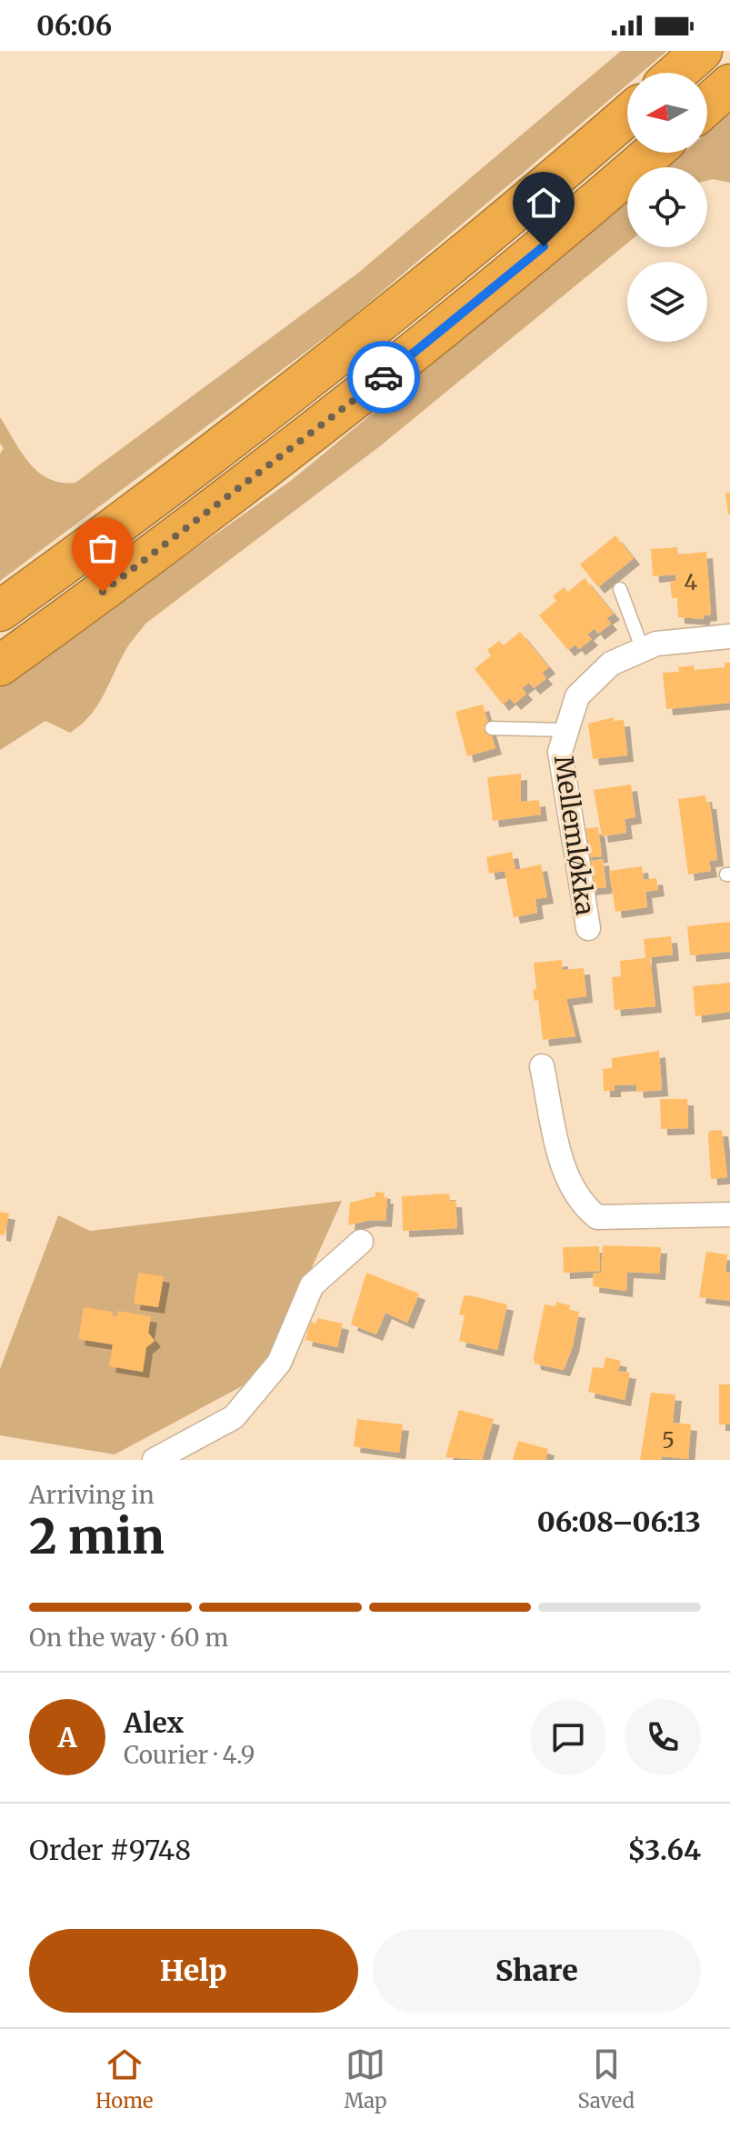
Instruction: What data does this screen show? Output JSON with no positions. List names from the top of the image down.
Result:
{
  "streets": {
    "street": ["Mellemløkka"]
  },
  "house_numbers": ["4", "5"],
  "north": "left",
  "page": {
    "status": "06:06",
    "heading": ["2 min", "Arriving in", "06:08–06:13"],
    "panel": [
      "Alex",
      "Courier · 4.9",
      "Order #9748",
      "$3.64"
    ],
    "bar": "On the way · 60 m",
    "round": "A",
    "buttons": ["Help", "Share"],
    "tabs": ["Home", "Map", "Saved"]
  }
}
